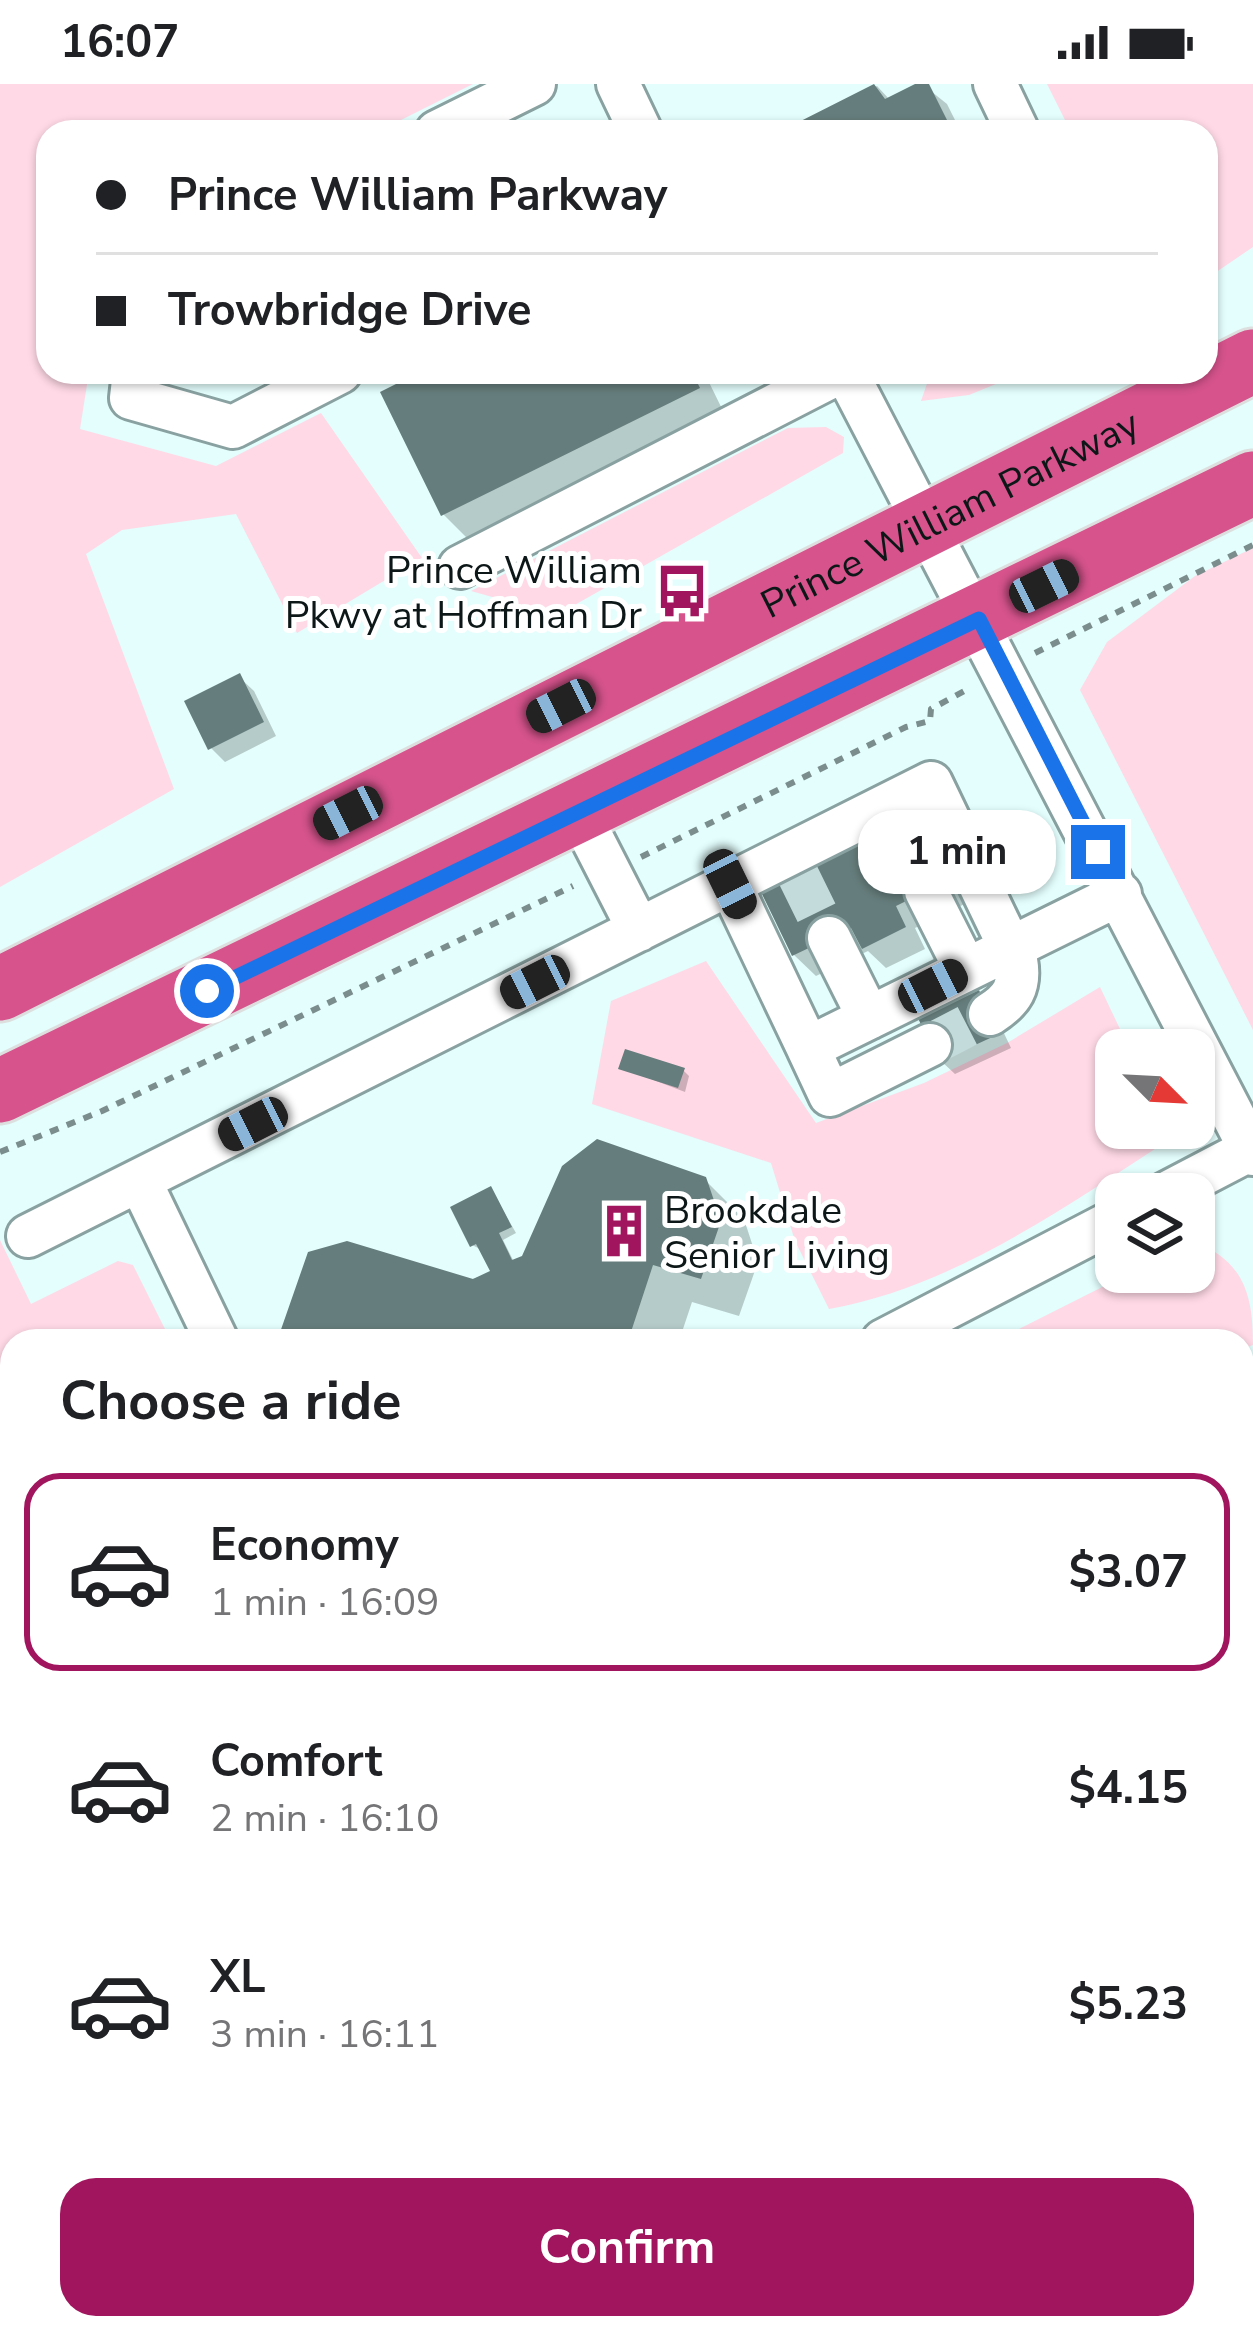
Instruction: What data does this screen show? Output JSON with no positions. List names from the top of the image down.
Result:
{
  "streets": {
    "highway": ["Prince William Parkway"]
  },
  "places": {
    "bus stop": ["Prince William Pkwy at Hoffman Dr"],
    "building": ["Brookdale Senior Living"]
  },
  "north": "bottom right",
  "page": {
    "status": "16:07",
    "banner": ["Prince William Parkway", "Trowbridge Drive"],
    "bubble": "1 min",
    "heading": "Choose a ride",
    "list": [
      {
        "name": "Economy",
        "note": "1 min · 16:09",
        "value": "$3.07"
      },
      {
        "name": "Comfort",
        "note": "2 min · 16:10",
        "value": "$4.15"
      },
      {
        "name": "XL",
        "note": "3 min · 16:11",
        "value": "$5.23"
      }
    ],
    "buttons": "Confirm"
  }
}
